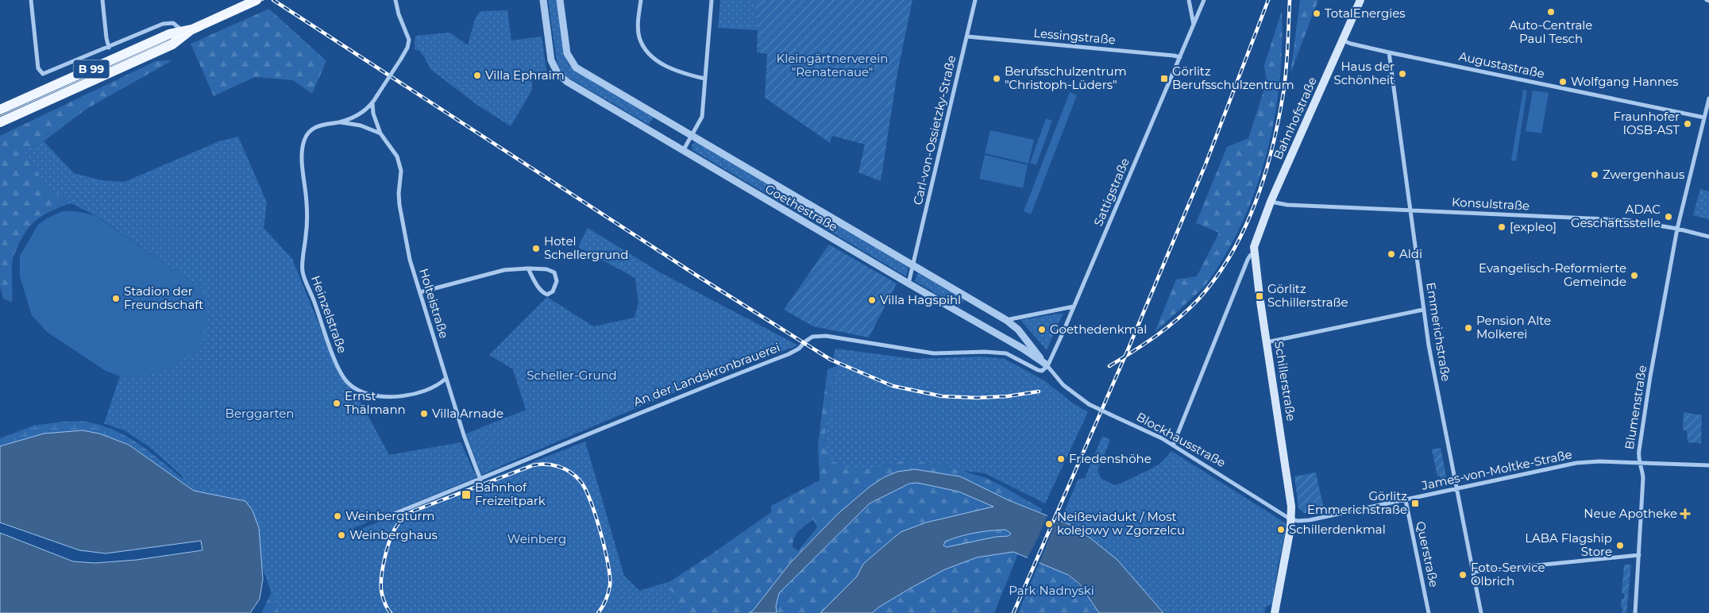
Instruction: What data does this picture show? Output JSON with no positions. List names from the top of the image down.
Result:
{
  "streets": {
    "main road": ["B 99", "Bahnhofstraße", "Schillerstraße"],
    "street": [
      "Lessingstraße",
      "Augustastraße",
      "Carl-von-Ossietzky-Straße",
      "Sattigstraße",
      "Konsulstraße",
      "Goethestraße",
      "Holteistraße",
      "Heinzelstraße",
      "Emmerichstraße",
      "An der Landskronbrauerei",
      "Blumenstraße",
      "Blockhausstraße",
      "James-von-Moltke-Straße",
      "Querstraße"
    ]
  },
  "crossings": [
    ["Lessingstraße", "Carl-von-Ossietzky-Straße"],
    ["Lessingstraße", "Sattigstraße"],
    ["Augustastraße", "Bahnhofstraße"],
    ["Augustastraße", "Emmerichstraße"],
    ["Augustastraße", "Blumenstraße"],
    ["Bahnhofstraße", "Konsulstraße"],
    ["Bahnhofstraße", "Schillerstraße"],
    ["Bahnhofstraße", "Blockhausstraße"],
    ["Carl-von-Ossietzky-Straße", "Goethestraße"],
    ["Sattigstraße", "Goethestraße"],
    ["Sattigstraße", "An der Landskronbrauerei"],
    ["Sattigstraße", "Blockhausstraße"],
    ["Konsulstraße", "Emmerichstraße"],
    ["Konsulstraße", "Blumenstraße"],
    ["Goethestraße", "An der Landskronbrauerei"],
    ["Goethestraße", "Blockhausstraße"],
    ["Holteistraße", "Heinzelstraße"],
    ["Holteistraße", "An der Landskronbrauerei"],
    ["Emmerichstraße", "James-von-Moltke-Straße"],
    ["An der Landskronbrauerei", "Blockhausstraße"],
    ["Schillerstraße", "Blockhausstraße"],
    ["Schillerstraße", "James-von-Moltke-Straße"],
    ["Blumenstraße", "James-von-Moltke-Straße"],
    ["Blockhausstraße", "James-von-Moltke-Straße"],
    ["James-von-Moltke-Straße", "Querstraße"]
  ],
  "parks": [
    "Kleingärtnerverein \"Renatenaue\"",
    "Scheller-Grund",
    "Berggarten",
    "Weinberg",
    "Park Nadnyski"
  ],
  "places": {
    "other": [
      "Auto-Centrale Paul Tesch",
      "TotalEnergies",
      "Haus der Schönheit",
      "Villa Ephraim",
      "Berufsschulzentrum \"Christoph-Lüders\"",
      "Wolfgang Hannes",
      "Fraunhofer IOSB-AST",
      "Zwergenhaus",
      "ADAC Geschäftsstelle",
      "[expleo]",
      "Hotel Schellergrund",
      "Aldi",
      "Evangelisch-Reformierte Gemeinde",
      "Stadion der Freundschaft",
      "Villa Hagspihl",
      "Pension Alte Molkerei",
      "Goethedenkmal",
      "Ernst Thälmann",
      "Villa Arnade",
      "Friedenshöhe",
      "Weinbergturm",
      "Neißeviadukt / Most kolejowy w Zgorzelcu",
      "Schillerdenkmal",
      "Weinberghaus",
      "LABA Flagship Store",
      "Foto-Service Olbrich"
    ],
    "transit": [
      "Görlitz Berufsschulzentrum",
      "Görlitz Schillerstraße",
      "Bahnhof Freizeitpark",
      "Görlitz Emmerichstraße"
    ],
    "health": ["Neue Apotheke"]
  }
}
